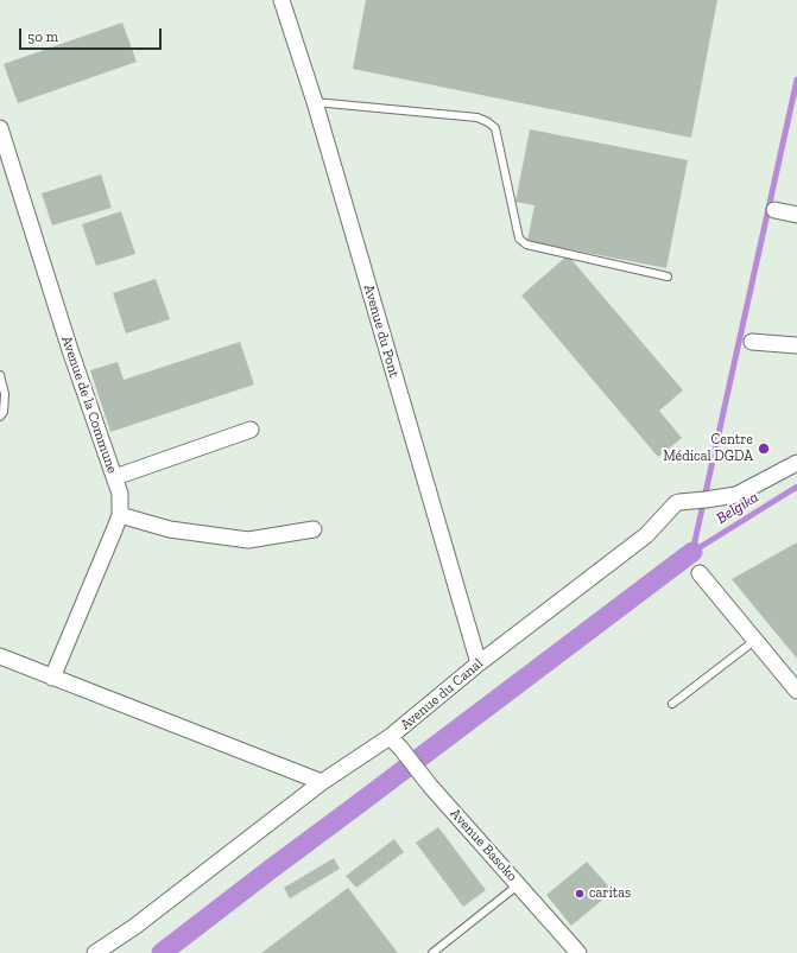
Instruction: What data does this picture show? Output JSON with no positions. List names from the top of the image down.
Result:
{
  "streets": {
    "street": [
      "Avenue du Pont",
      "Avenue de la Commune",
      "Avenue du Canal",
      "Avenue Basoko"
    ]
  },
  "crossings": [
    ["Avenue du Pont", "Avenue du Canal"],
    ["Avenue du Canal", "Avenue Basoko"]
  ],
  "water": ["Belgika"],
  "places": ["Centre Médical DGDA", "caritas"],
  "scale_bar": "50 m"
}
